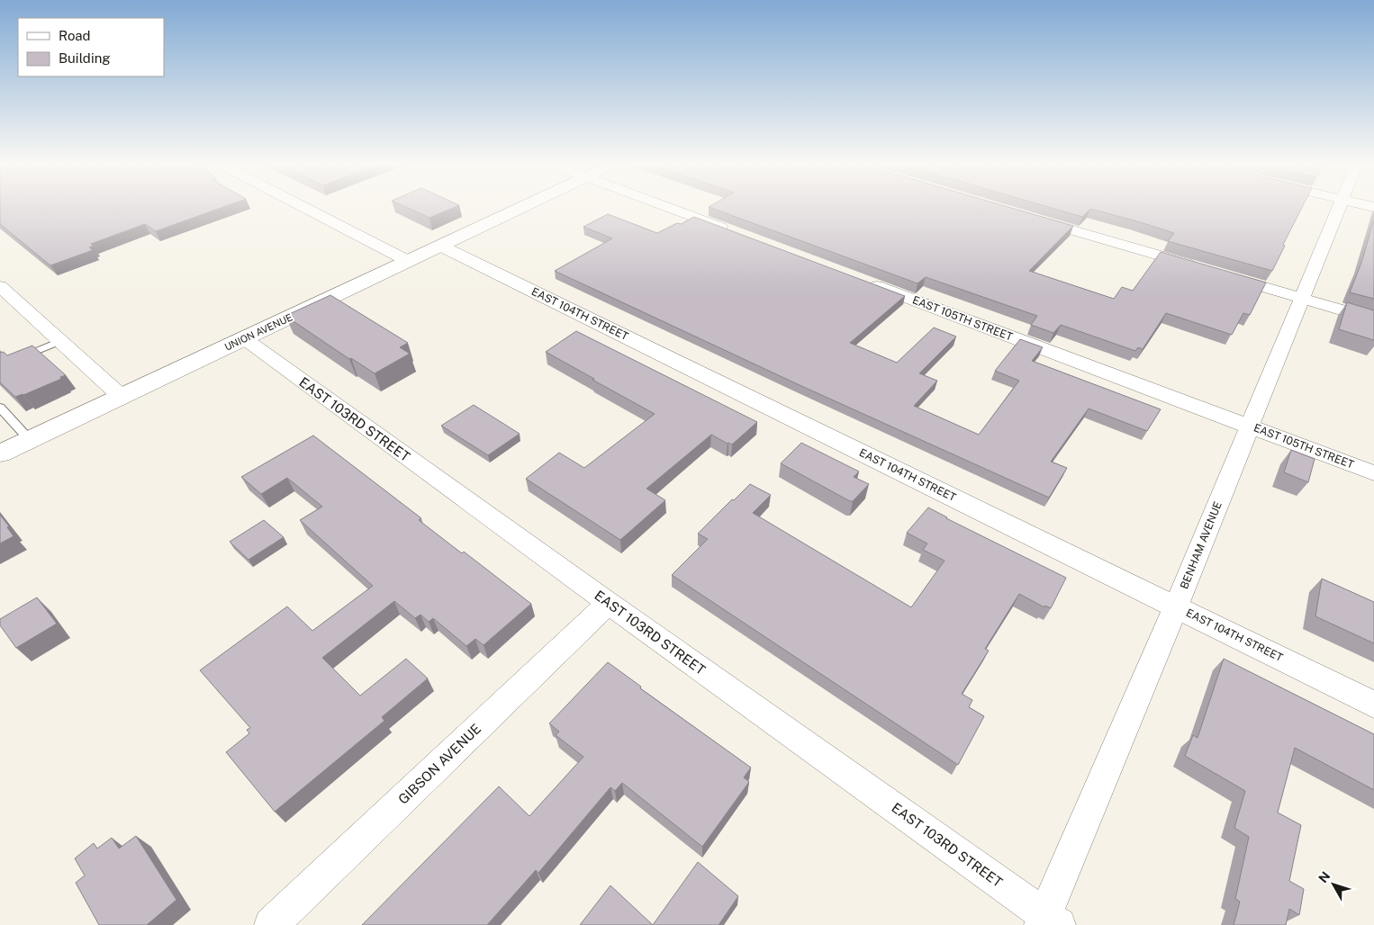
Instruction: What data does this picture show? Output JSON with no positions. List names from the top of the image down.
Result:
{
  "streets": {
    "main road": ["UNION AVENUE"],
    "street": [
      "EAST 104TH STREET",
      "EAST 105TH STREET",
      "EAST 103RD STREET",
      "BENHAM AVENUE",
      "GIBSON AVENUE"
    ]
  },
  "crossings": [
    ["EAST 104TH STREET", "UNION AVENUE"],
    ["EAST 104TH STREET", "BENHAM AVENUE"],
    ["EAST 105TH STREET", "BENHAM AVENUE"],
    ["UNION AVENUE", "EAST 103RD STREET"],
    ["EAST 103RD STREET", "BENHAM AVENUE"],
    ["EAST 103RD STREET", "GIBSON AVENUE"]
  ],
  "legend": ["Road", "Building"],
  "north": "top left"
}
